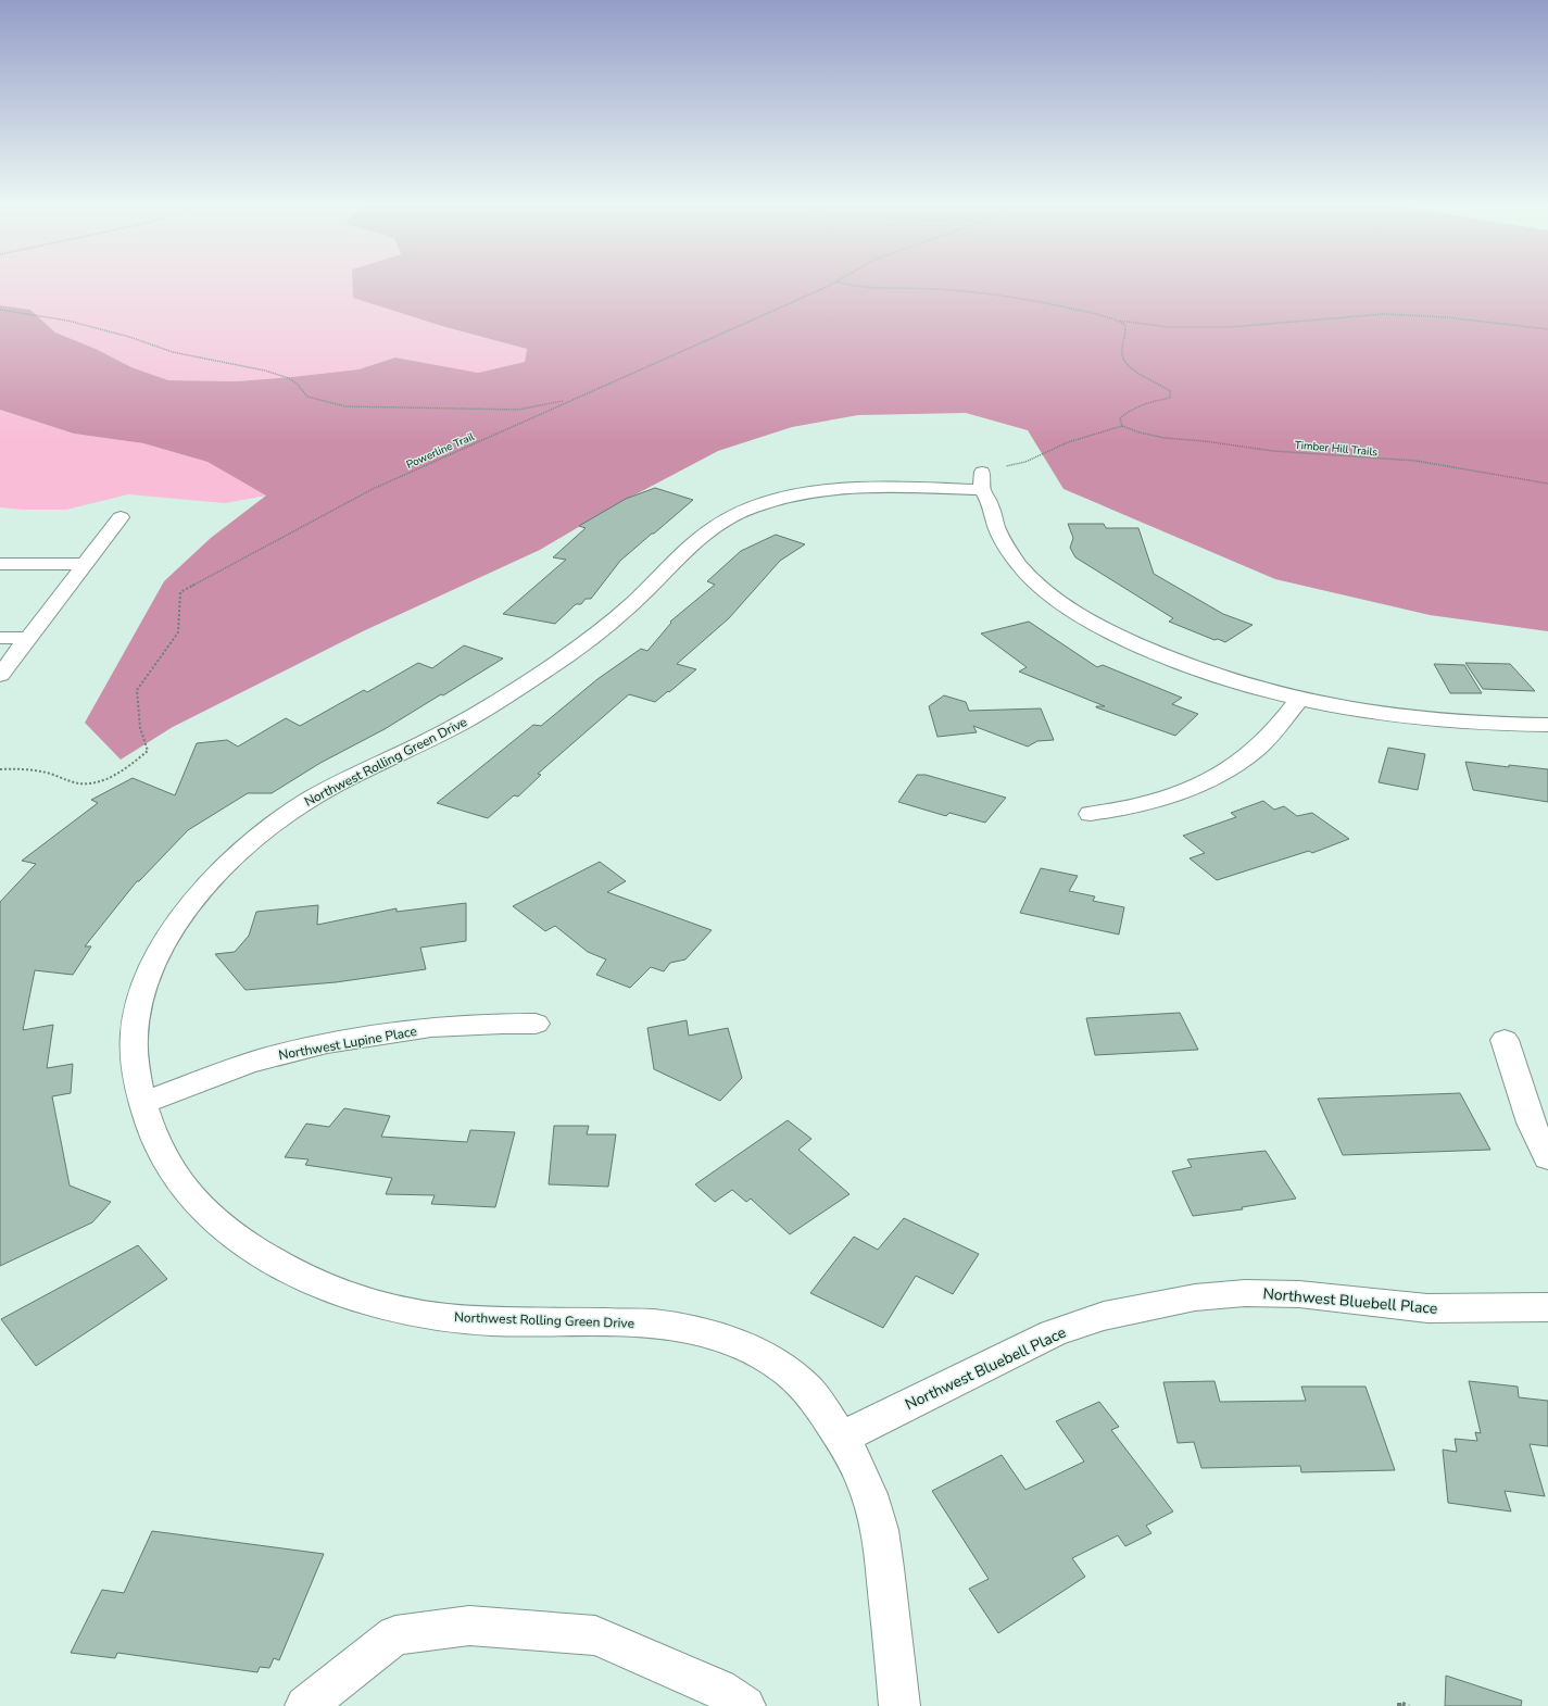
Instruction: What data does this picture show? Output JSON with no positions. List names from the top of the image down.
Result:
{
  "streets": {
    "street": ["Northwest Rolling Green Drive", "Northwest Lupine Place", "Northwest Bluebell Place"],
    "path": ["Timber Hill Trails", "Powerline Trail"]
  },
  "crossings": [
    ["Northwest Rolling Green Drive", "Northwest Lupine Place"],
    ["Northwest Rolling Green Drive", "Northwest Bluebell Place"]
  ]
}
